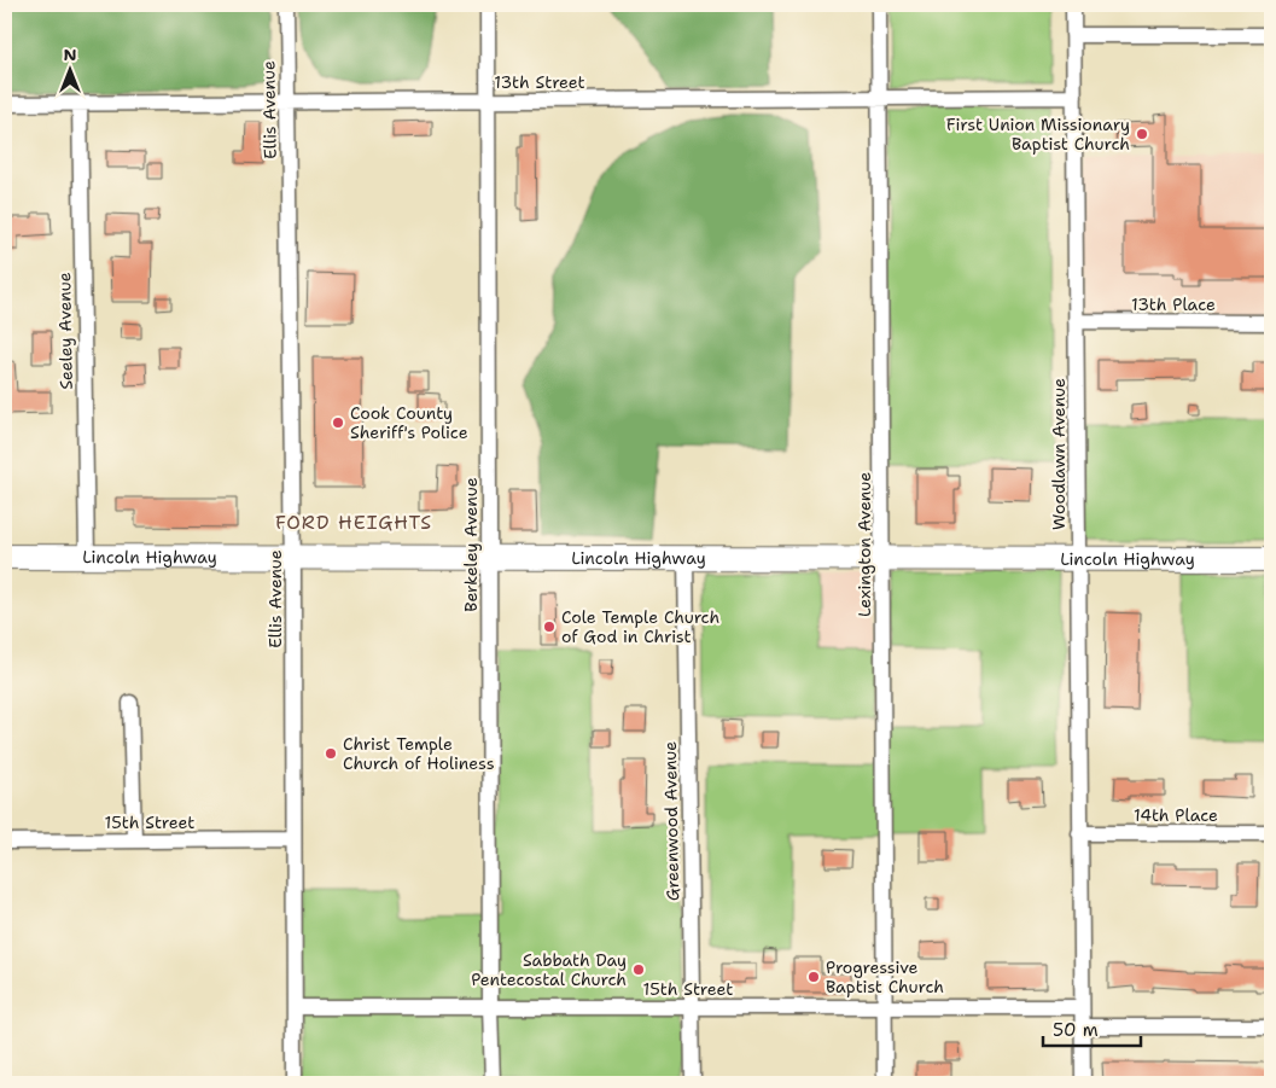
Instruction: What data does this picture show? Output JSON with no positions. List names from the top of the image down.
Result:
{
  "streets": {
    "main road": ["Lincoln Highway"],
    "street": [
      "13th Street",
      "Ellis Avenue",
      "13th Place",
      "Seeley Avenue",
      "Woodlawn Avenue",
      "Berkeley Avenue",
      "Lexington Avenue",
      "14th Place",
      "Greenwood Avenue",
      "15th Street"
    ]
  },
  "crossings": [
    ["13th Street", "Ellis Avenue"],
    ["13th Street", "Seeley Avenue"],
    ["13th Street", "Woodlawn Avenue"],
    ["13th Street", "Berkeley Avenue"],
    ["13th Street", "Lexington Avenue"],
    ["Ellis Avenue", "Lincoln Highway"],
    ["Ellis Avenue", "15th Street"],
    ["13th Place", "Woodlawn Avenue"],
    ["Seeley Avenue", "Lincoln Highway"],
    ["Woodlawn Avenue", "Lincoln Highway"],
    ["Woodlawn Avenue", "14th Place"],
    ["Woodlawn Avenue", "15th Street"],
    ["Berkeley Avenue", "Lincoln Highway"],
    ["Berkeley Avenue", "15th Street"],
    ["Lexington Avenue", "Lincoln Highway"],
    ["Lexington Avenue", "15th Street"],
    ["Lincoln Highway", "Greenwood Avenue"],
    ["Greenwood Avenue", "15th Street"]
  ],
  "districts": ["FORD HEIGHTS"],
  "places": [
    "First Union Missionary Baptist Church",
    "Cook County Sheriff's Police",
    "Cole Temple Church of God in Christ",
    "Christ Temple Church of Holiness",
    "Sabbath Day Pentecostal Church",
    "Progressive Baptist Church"
  ],
  "scale_bar": "50 m",
  "north": "top"
}
